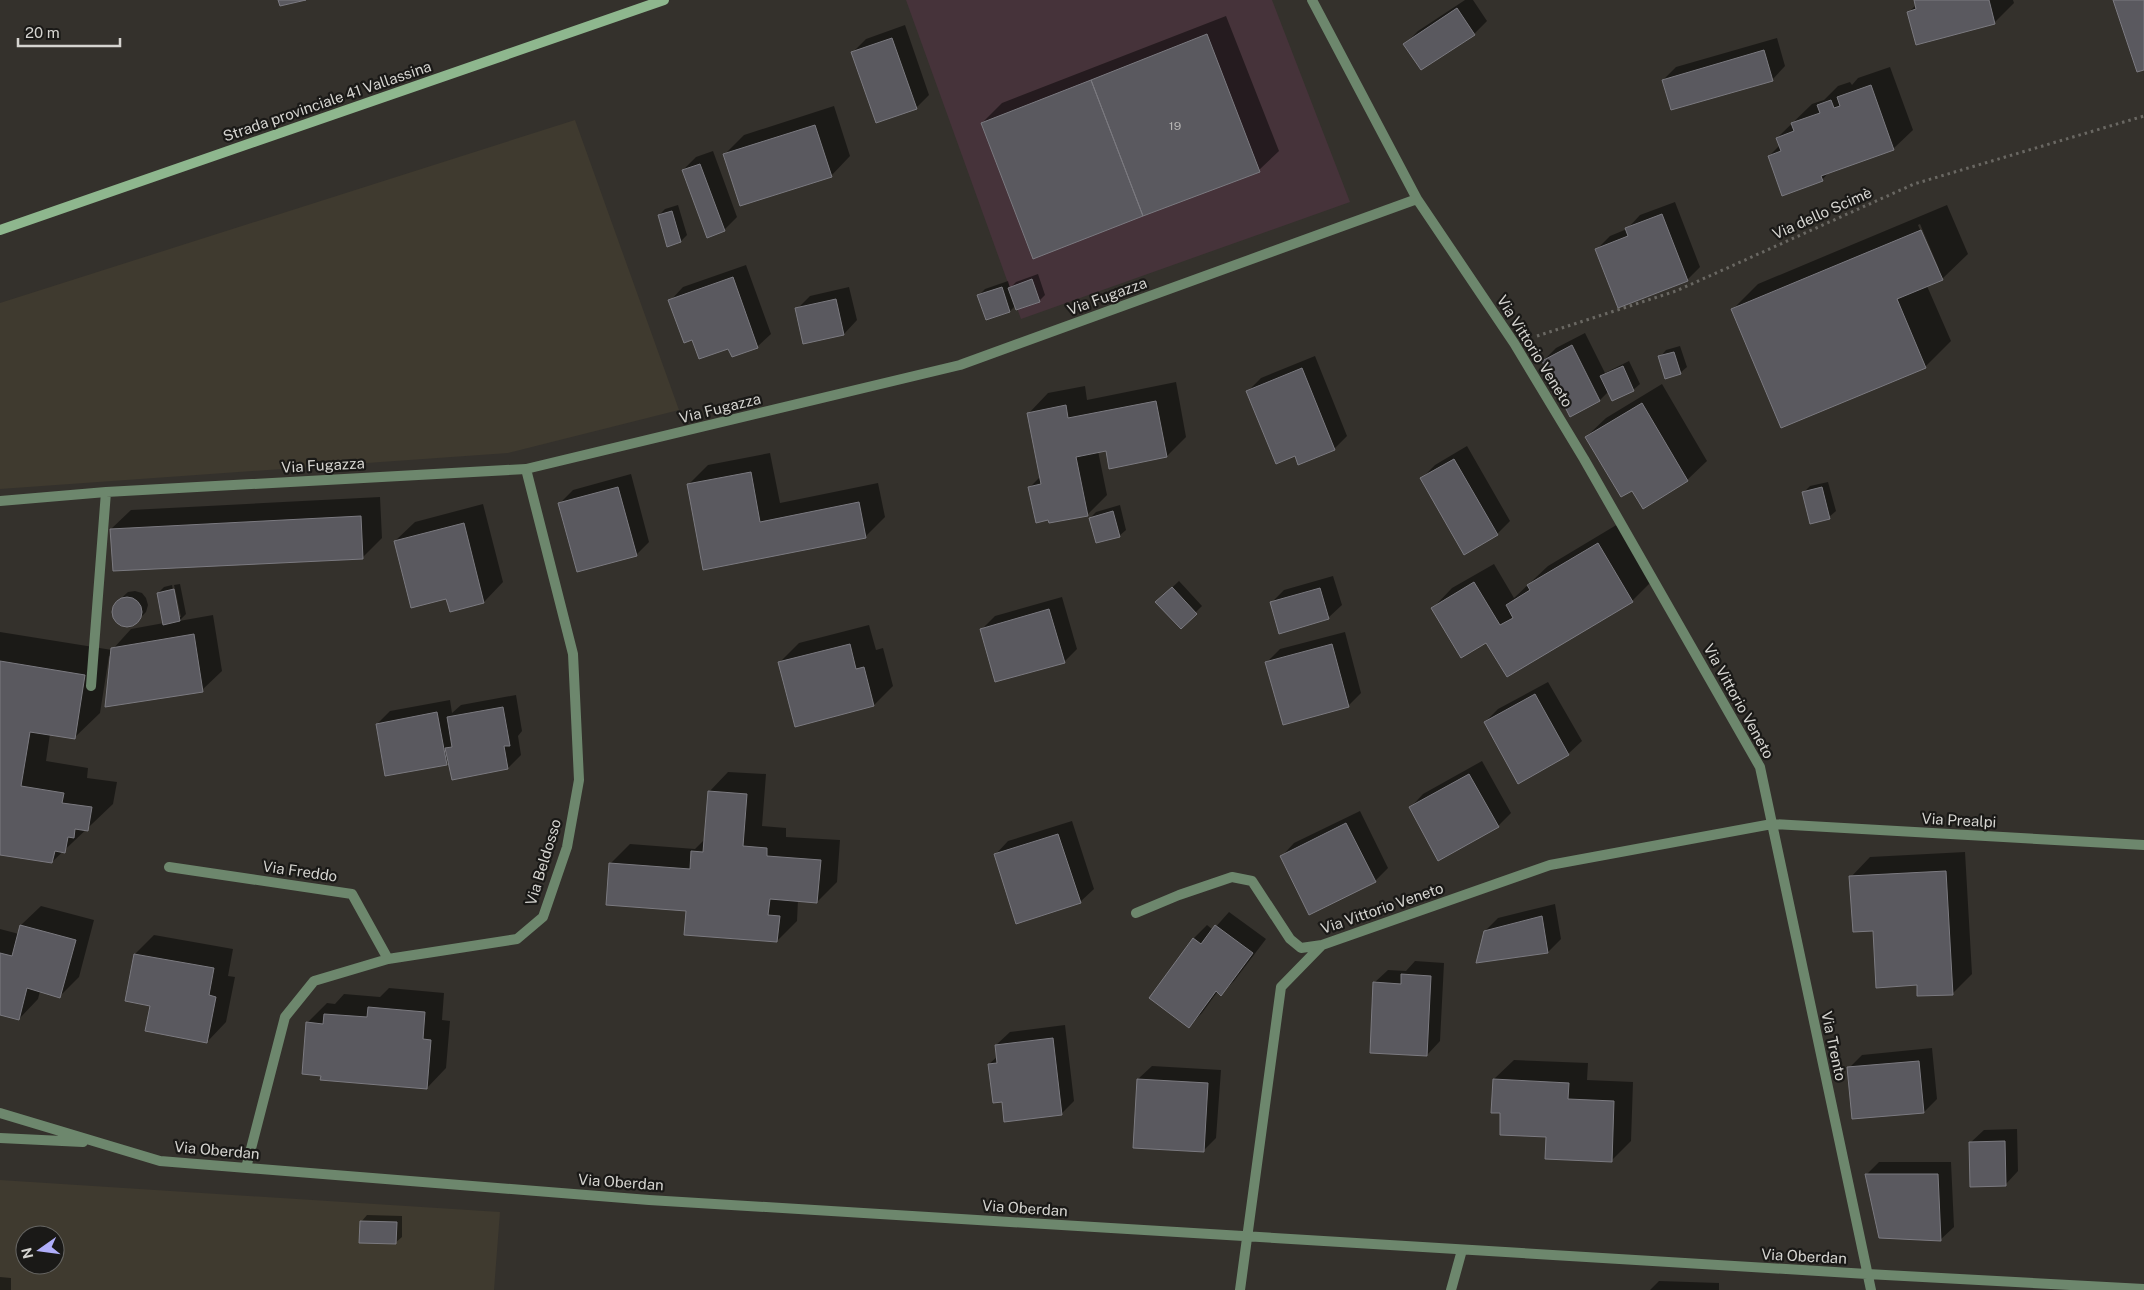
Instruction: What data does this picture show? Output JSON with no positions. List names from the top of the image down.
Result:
{
  "streets": {
    "main road": ["Strada provinciale 41 Vallassina"],
    "street": [
      "Via Fugazza",
      "Via Vittorio Veneto",
      "Via Prealpi",
      "Via Beldosso",
      "Via Freddo",
      "Via Trento",
      "Via Oberdan"
    ],
    "path": ["Via dello Scimè"]
  },
  "crossings": [
    ["Via dello Scimè", "Via Vittorio Veneto"],
    ["Via Fugazza", "Via Vittorio Veneto"],
    ["Via Fugazza", "Via Beldosso"],
    ["Via Vittorio Veneto", "Via Prealpi"],
    ["Via Vittorio Veneto", "Via Trento"],
    ["Via Prealpi", "Via Trento"],
    ["Via Beldosso", "Via Freddo"],
    ["Via Beldosso", "Via Oberdan"],
    ["Via Trento", "Via Oberdan"]
  ],
  "house_numbers": ["19"],
  "scale_bar": "20 m",
  "north": "left"
}
